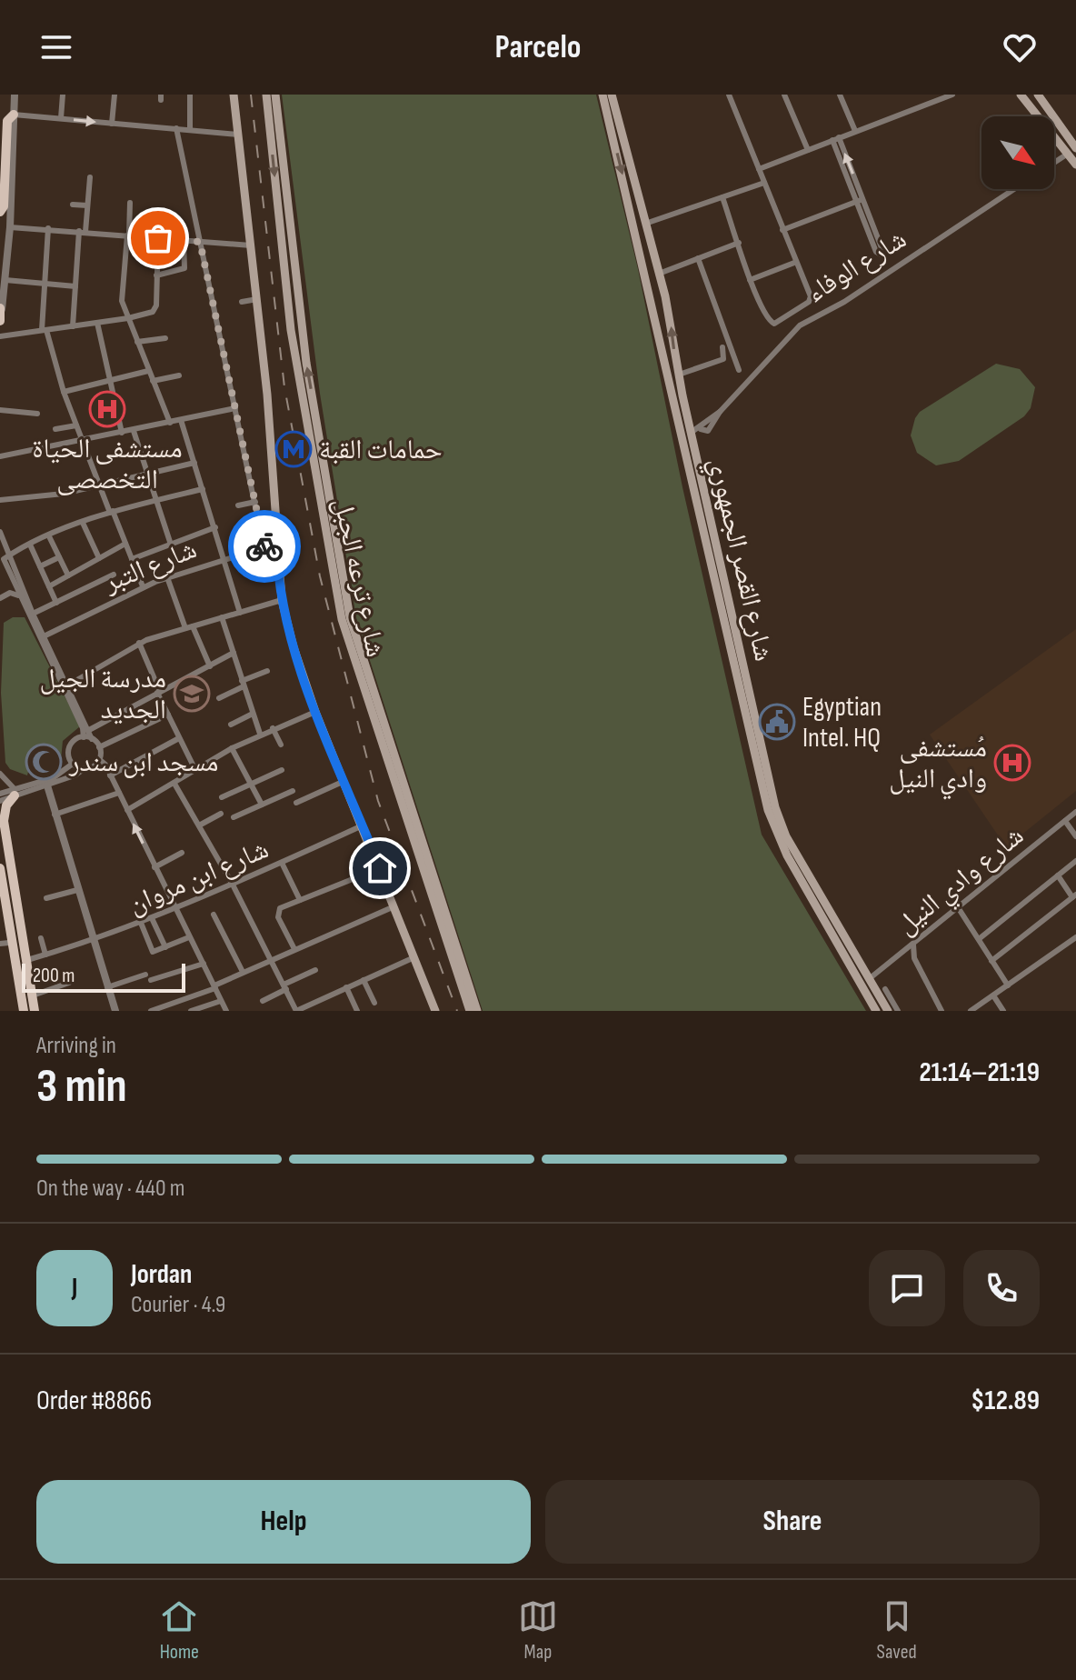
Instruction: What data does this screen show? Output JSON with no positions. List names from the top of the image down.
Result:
{
  "streets": {
    "main road": ["شارع القصر الجمهوري", "شارع ترعه الجبل"],
    "street": [
      "شارع الوفاء",
      "شارع التبر",
      "شارع ابن مروان",
      "شارع وادي النيل"
    ]
  },
  "crossings": [
    ["شارع الوفاء", "شارع القصر الجمهوري"],
    ["شارع القصر الجمهوري", "شارع وادي النيل"]
  ],
  "places": {
    "hospital": ["مستشفى الحياة التخصصى", "مُستشفى وادي النيل"],
    "metro station": ["حمامات القبة"],
    "school or university": ["مدرسة الجيل الجديد"],
    "public building": ["Egyptian Intel. HQ"],
    "mosque": ["مسجد ابن سندر"]
  },
  "scale_bar": "200 m",
  "north": "bottom right",
  "page": {
    "header": "Parcelo",
    "scale": "200 m",
    "heading": ["3 min", "Arriving in", "21:14–21:19"],
    "panel": [
      "Jordan",
      "Courier · 4.9",
      "Order #8866",
      "$12.89"
    ],
    "bar": "On the way · 440 m",
    "round": "J",
    "buttons": ["Help", "Share"],
    "tabs": ["Home", "Map", "Saved"]
  }
}
